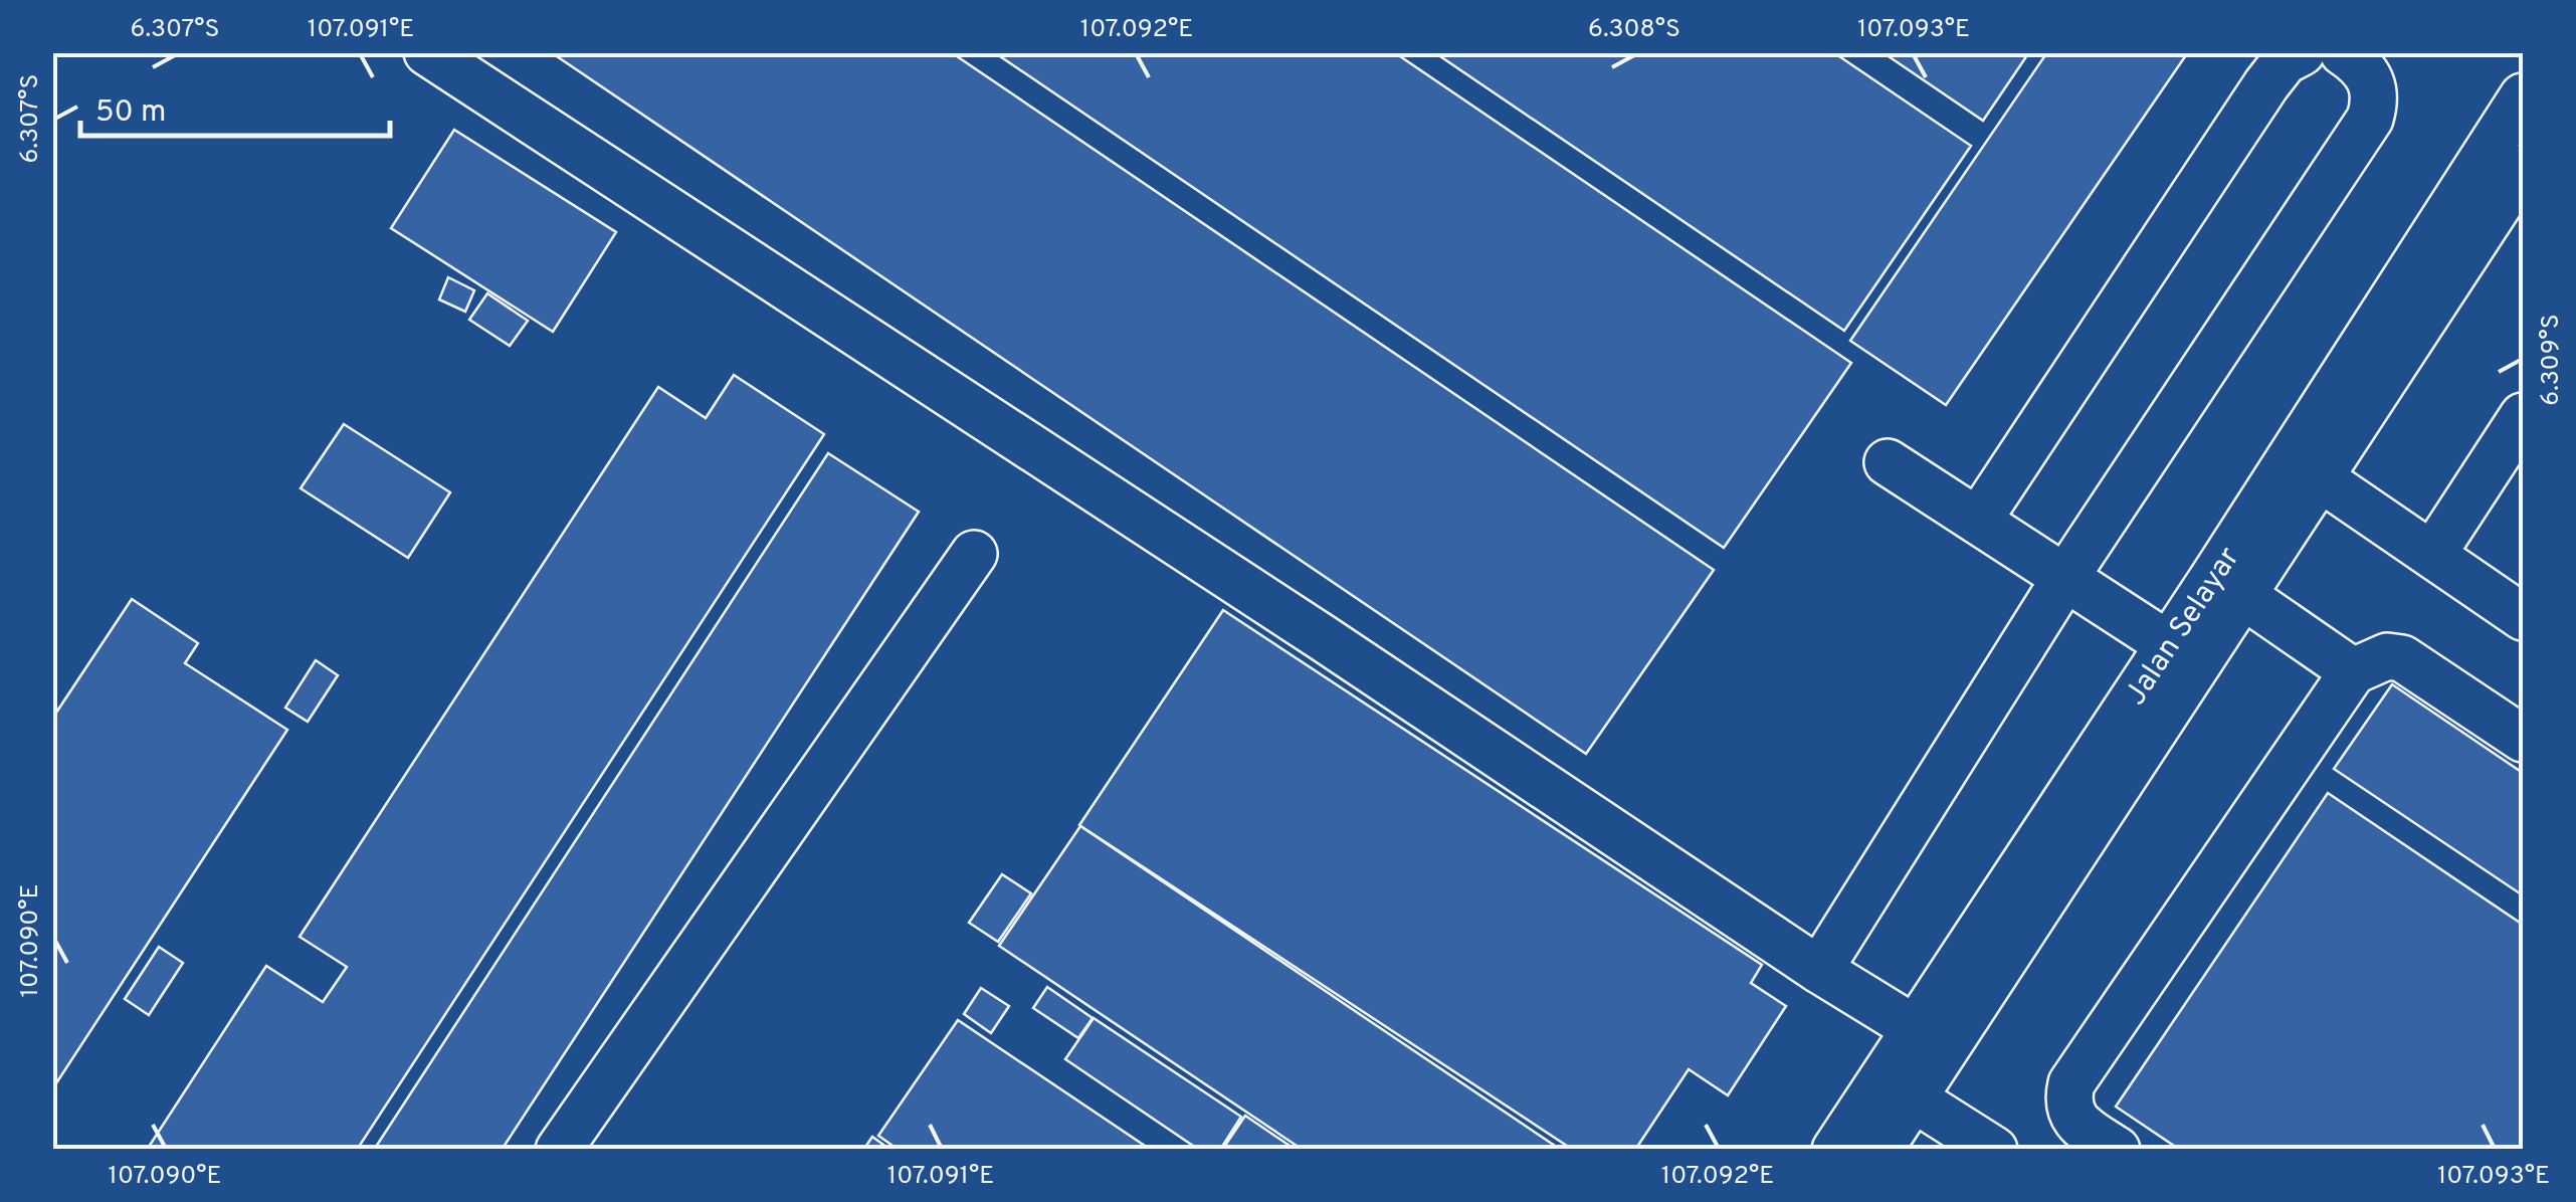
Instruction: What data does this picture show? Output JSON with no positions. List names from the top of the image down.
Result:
{
  "streets": {
    "street": ["Jalan Selayar"]
  },
  "scale_bar": "50 m",
  "coordinates": [
    "6.307°S",
    "107.091°E",
    "107.092°E",
    "6.308°S",
    "107.093°E",
    "6.309°S",
    "107.090°E"
  ]
}
